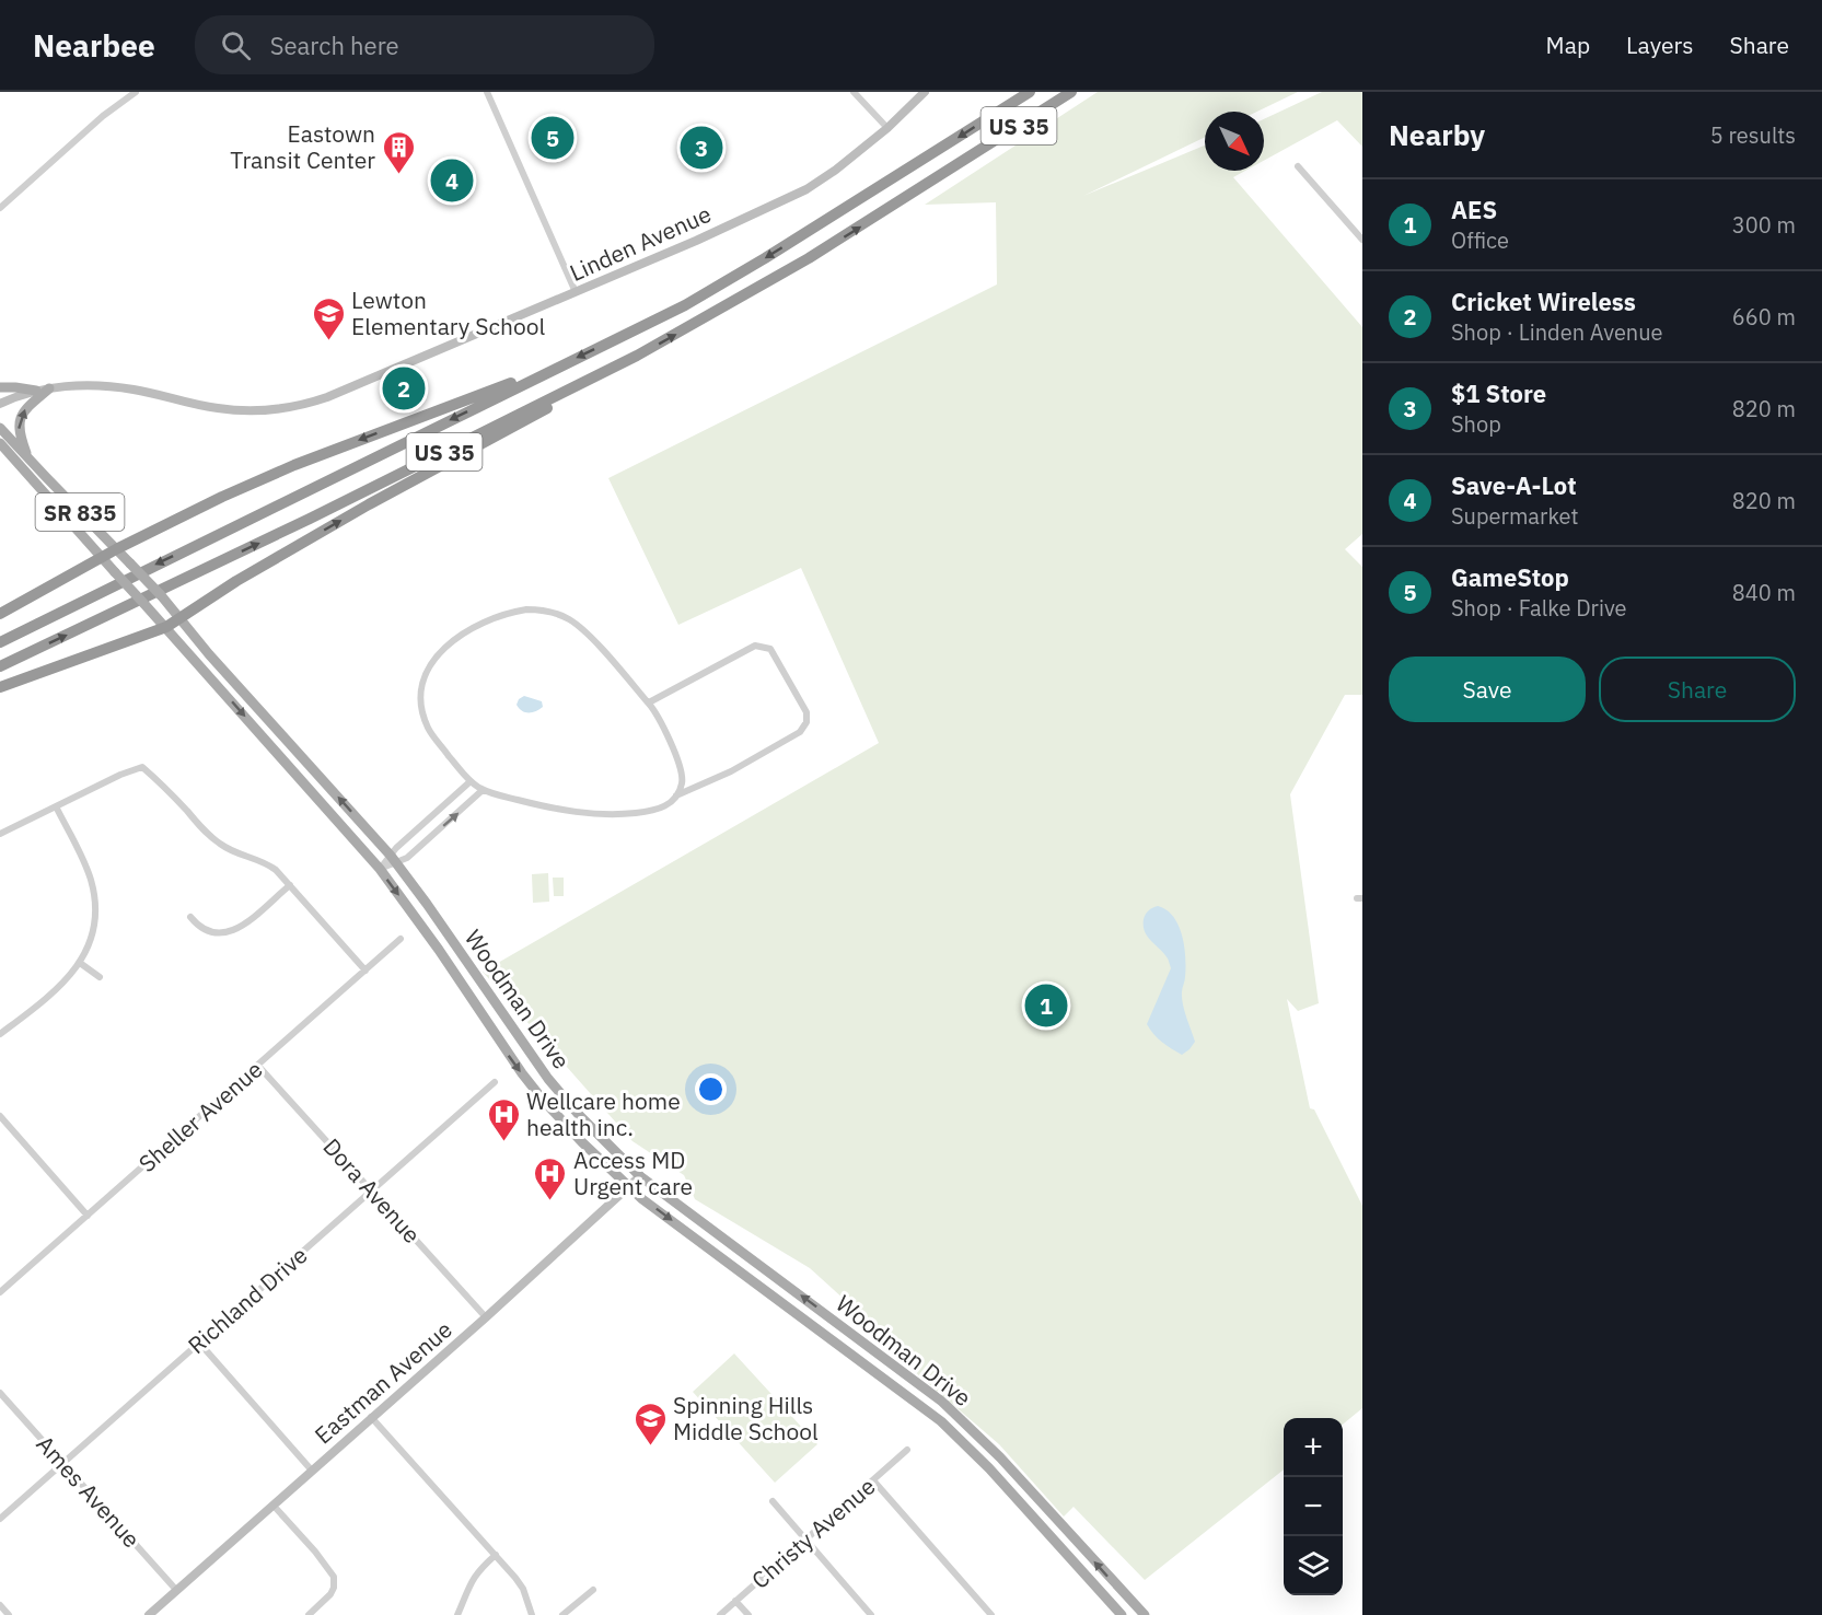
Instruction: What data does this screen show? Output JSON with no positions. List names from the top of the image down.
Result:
{
  "streets": {
    "highway": ["US 35"],
    "main road": [
      "Linden Avenue",
      "SR 835",
      "Woodman Drive",
      "Eastman Avenue"
    ],
    "street": [
      "Sheller Avenue",
      "Dora Avenue",
      "Richland Drive",
      "Ames Avenue",
      "Christy Avenue"
    ]
  },
  "crossings": [
    ["Woodman Drive", "Eastman Avenue"],
    ["Sheller Avenue", "Dora Avenue"],
    ["Dora Avenue", "Richland Drive"],
    ["Dora Avenue", "Eastman Avenue"],
    ["Richland Drive", "Ames Avenue"],
    ["Eastman Avenue", "Ames Avenue"]
  ],
  "places": {
    "building": ["Eastown Transit Center"],
    "school or university": ["Lewton Elementary School", "Spinning Hills Middle School"],
    "hospital": ["Wellcare home health inc.", "Access MD Urgent care"]
  },
  "north": "bottom right",
  "page": {
    "header": "Nearbee",
    "search": "Search here",
    "nav": ["Map", "Layers", "Share"],
    "heading": ["Nearby", "5 results"],
    "pins": [
      "5",
      "3",
      "4",
      "2",
      "1"
    ],
    "list": [
      {
        "mark": "1",
        "name": "AES",
        "note": "Office",
        "value": "300 m"
      },
      {
        "mark": "2",
        "name": "Cricket Wireless",
        "note": "Shop · Linden Avenue",
        "value": "660 m"
      },
      {
        "mark": "3",
        "name": "$1 Store",
        "note": "Shop",
        "value": "820 m"
      },
      {
        "mark": "4",
        "name": "Save-A-Lot",
        "note": "Supermarket",
        "value": "820 m"
      },
      {
        "mark": "5",
        "name": "GameStop",
        "note": "Shop · Falke Drive",
        "value": "840 m"
      }
    ],
    "buttons": ["Save", "Share"],
    "map_buttons": ["+", "−"]
  }
}
